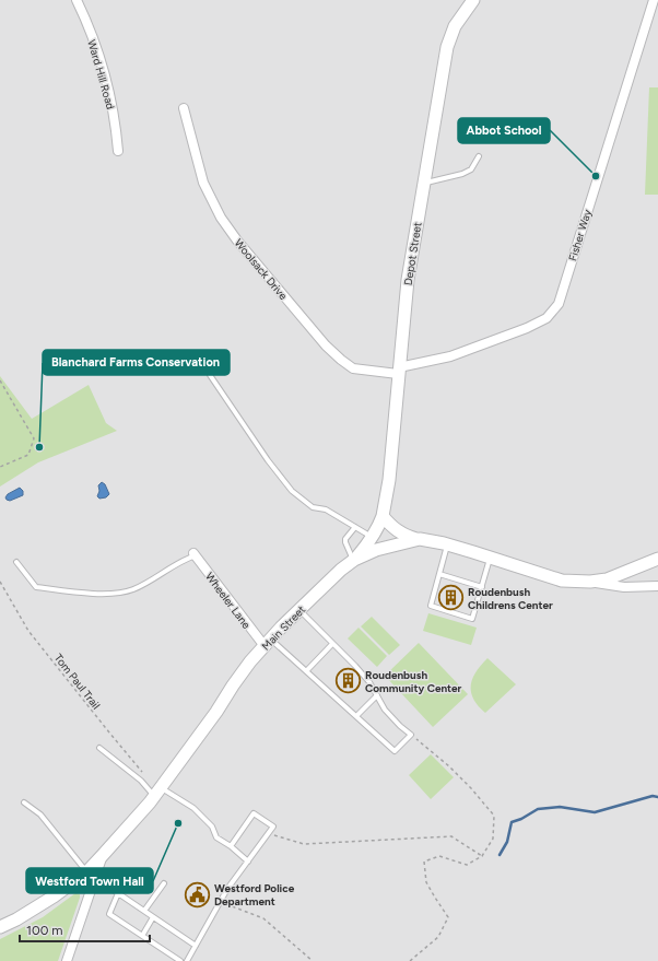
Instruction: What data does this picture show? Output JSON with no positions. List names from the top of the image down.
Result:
{
  "streets": {
    "main road": ["Depot Street", "Main Street"],
    "street": [
      "Ward Hill Road",
      "Fisher Way",
      "Woolsack Drive",
      "Wheeler Lane"
    ],
    "path": ["Tom Paul Trail"]
  },
  "crossings": [
    ["Fisher Way", "Depot Street"],
    ["Fisher Way", "Woolsack Drive"],
    ["Depot Street", "Woolsack Drive"],
    ["Depot Street", "Main Street"],
    ["Wheeler Lane", "Main Street"]
  ],
  "places": {
    "other": ["Abbot School", "Blanchard Farms Conservation", "Westford Town Hall"],
    "building": ["Roudenbush Childrens Center", "Roudenbush Community Center"],
    "public building": ["Westford Police Department"]
  },
  "scale_bar": "100 m"
}
